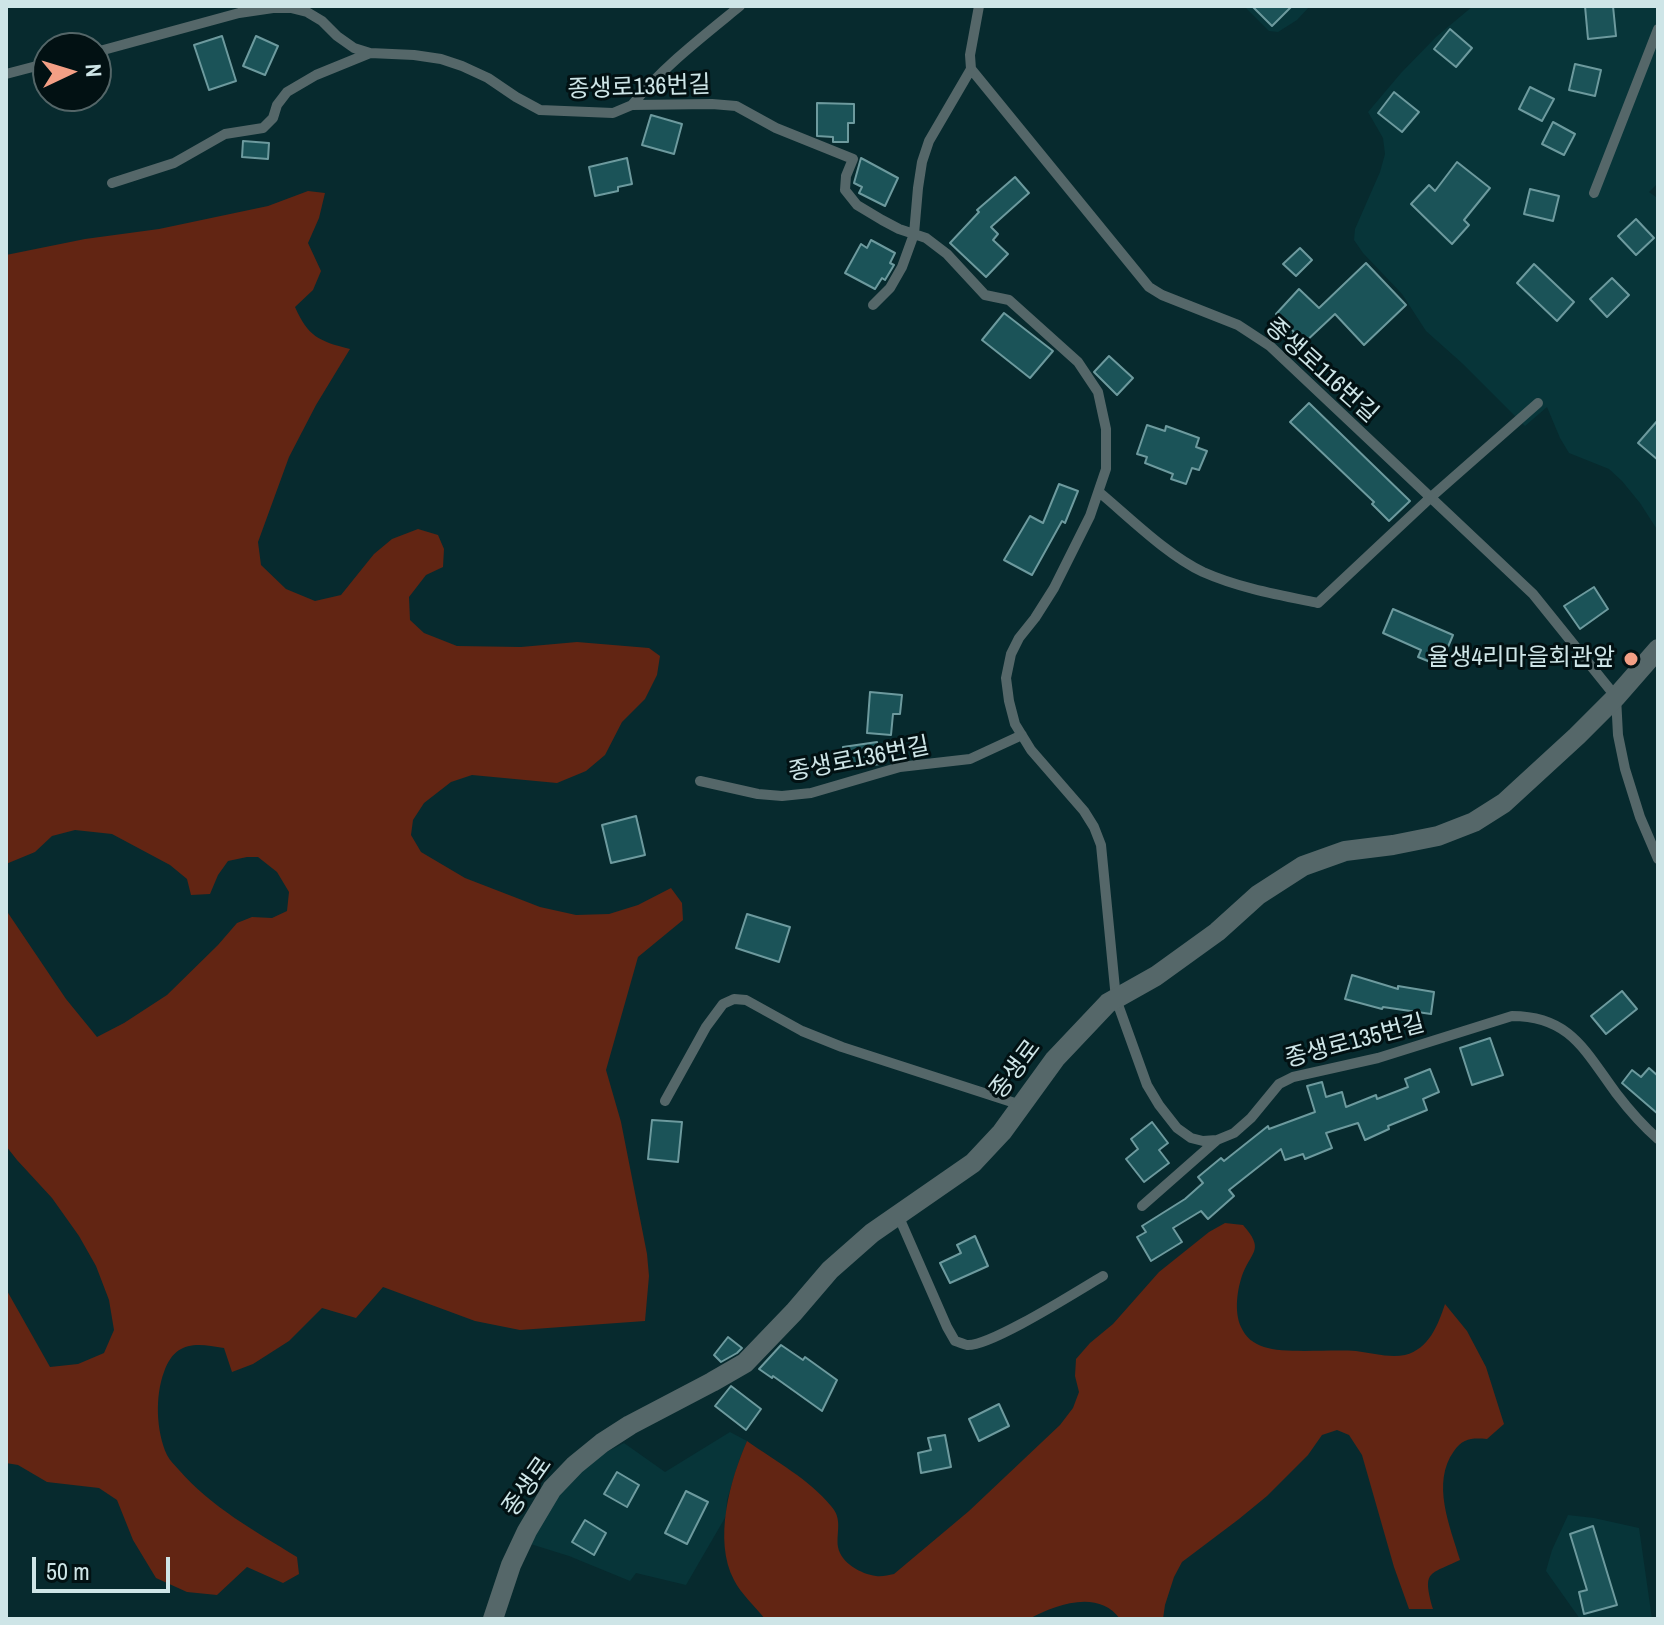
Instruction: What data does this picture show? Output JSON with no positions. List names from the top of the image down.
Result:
{
  "streets": {
    "street": ["종생로"],
    "lane": ["종생로136번길", "종생로116번길", "종생로135번길"]
  },
  "crossings": [
    ["종생로136번길", "종생로"],
    ["종생로116번길", "종생로"]
  ],
  "places": ["율생4리마을회관앞"],
  "scale_bar": "50 m",
  "north": "right"
}
